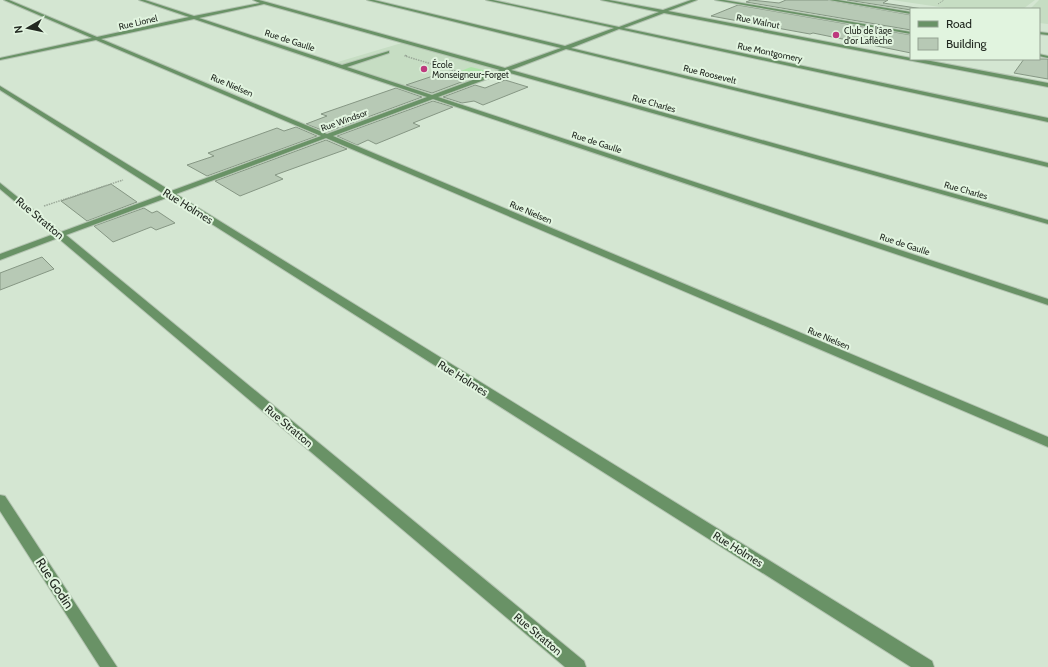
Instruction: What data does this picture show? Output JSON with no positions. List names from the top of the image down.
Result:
{
  "streets": {
    "street": [
      "Rue Walnut",
      "Rue Lionel",
      "Rue de Gaulle",
      "Rue Montgomery",
      "Rue Roosevelt",
      "Rue Nielsen",
      "Rue Charles",
      "Rue Windsor",
      "Rue Holmes",
      "Rue Stratton",
      "Rue Godin"
    ]
  },
  "crossings": [
    ["Rue Walnut", "Rue Windsor"],
    ["Rue Lionel", "Rue de Gaulle"],
    ["Rue Lionel", "Rue Nielsen"],
    ["Rue Lionel", "Rue Charles"],
    ["Rue de Gaulle", "Rue Windsor"],
    ["Rue Montgomery", "Rue Windsor"],
    ["Rue Roosevelt", "Rue Windsor"],
    ["Rue Nielsen", "Rue Windsor"],
    ["Rue Charles", "Rue Windsor"],
    ["Rue Windsor", "Rue Holmes"],
    ["Rue Windsor", "Rue Stratton"]
  ],
  "places": ["Club de l'âge d'or Laflèche", "École Monseigneur-Forget"],
  "legend": ["Road", "Building"],
  "north": "left"
}
